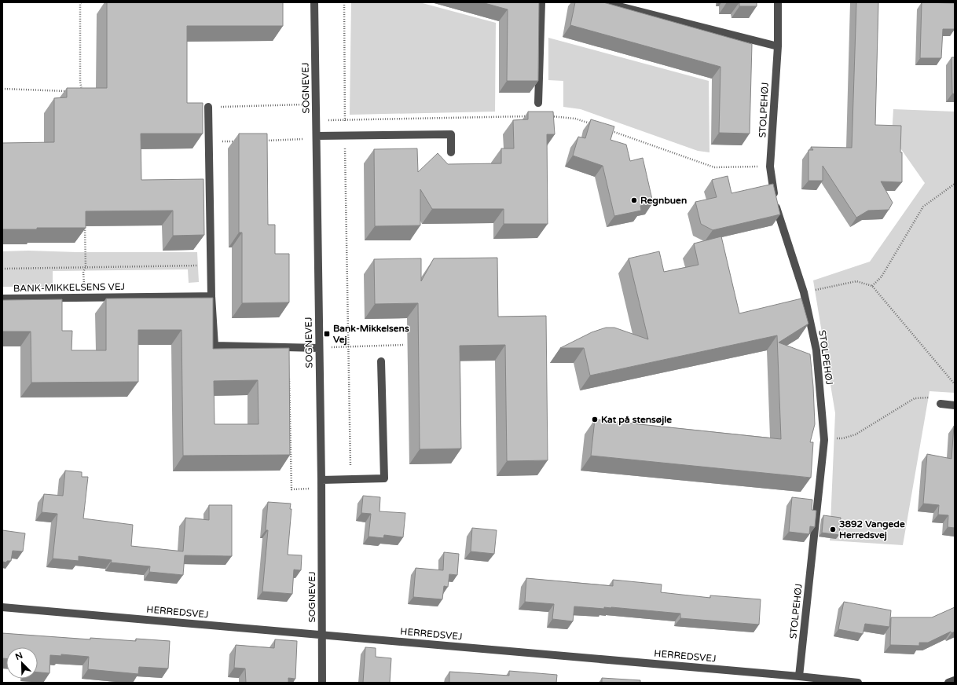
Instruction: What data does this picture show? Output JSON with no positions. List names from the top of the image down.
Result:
{
  "streets": {
    "street": [
      "SOGNEVEJ",
      "STOLPEHØJ",
      "BANK-MIKKELSENS VEJ",
      "HERREDSVEJ"
    ]
  },
  "crossings": [
    ["SOGNEVEJ", "HERREDSVEJ"],
    ["STOLPEHØJ", "HERREDSVEJ"]
  ],
  "places": {
    "other": ["Regnbuen", "Kat på stensøjle", "3892 Vangede Herredsvej"],
    "transit": ["Bank-Mikkelsens Vej"]
  },
  "north": "top left"
}
